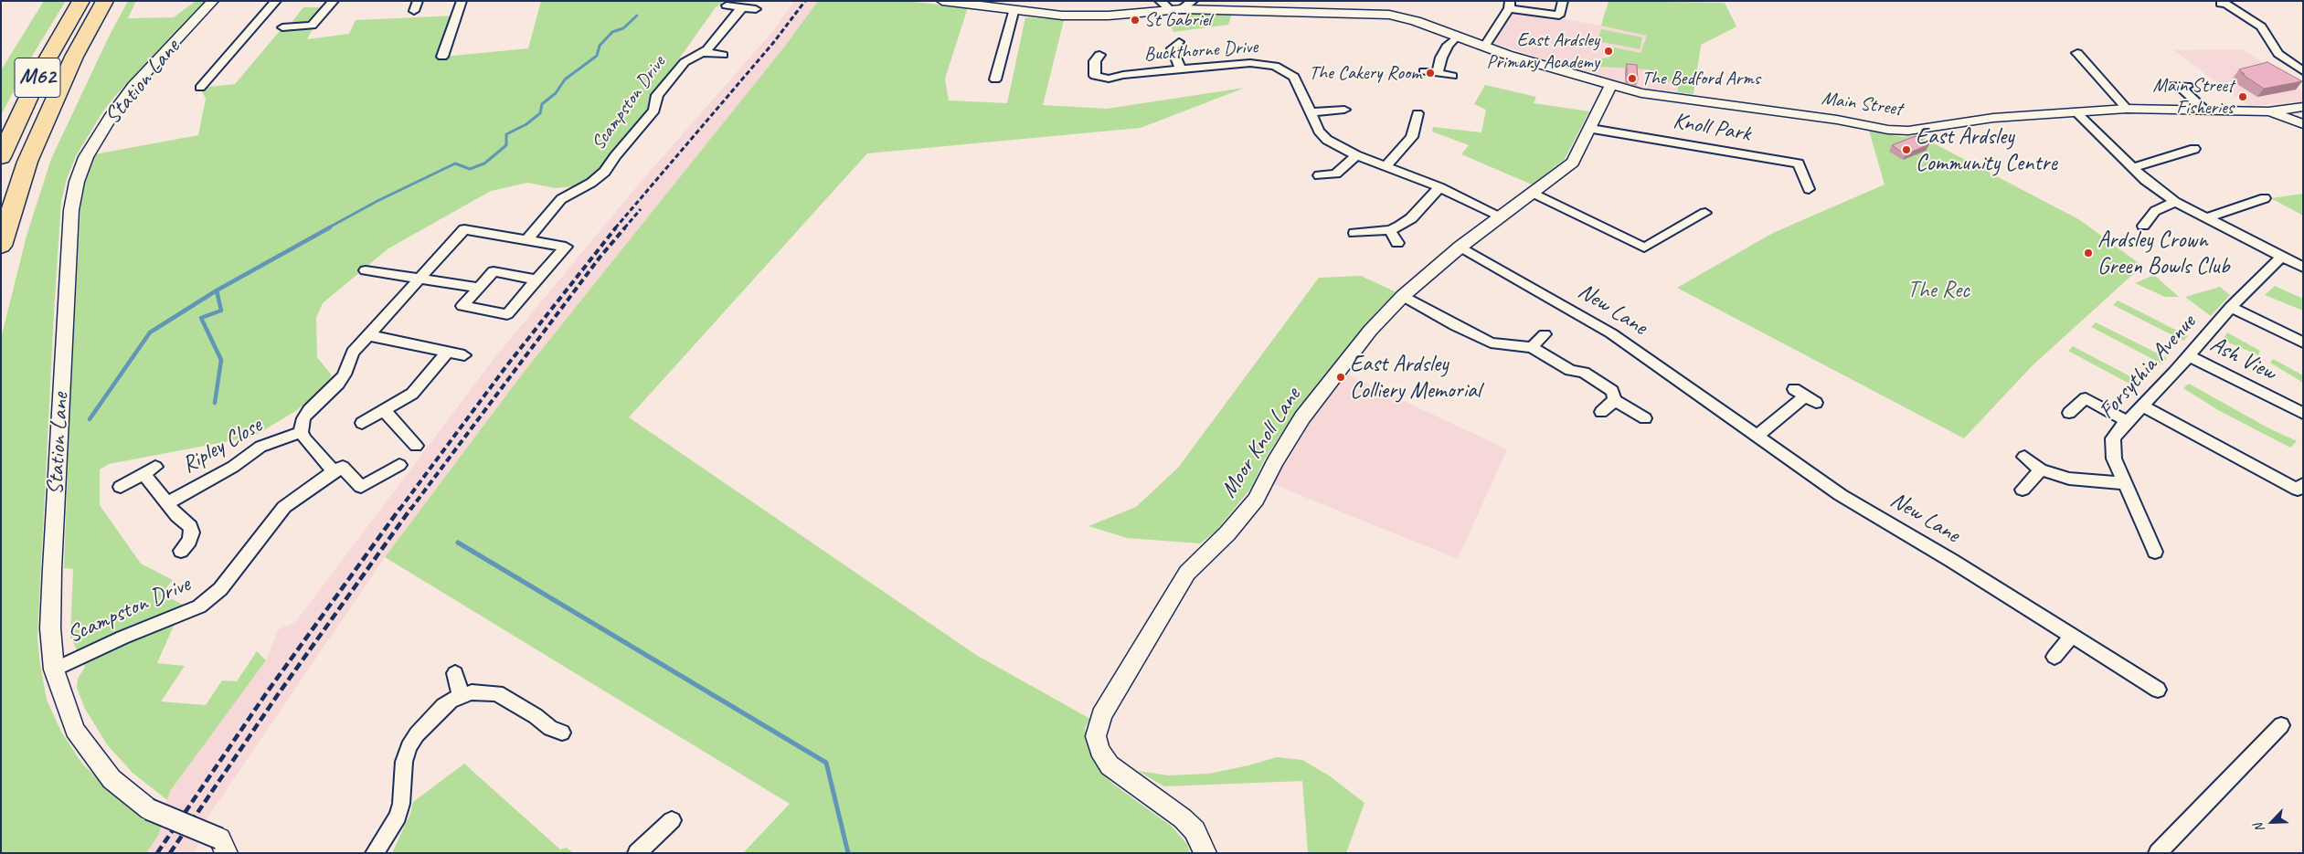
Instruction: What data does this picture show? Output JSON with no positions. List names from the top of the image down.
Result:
{
  "streets": {
    "highway": ["M62"],
    "street": [
      "Buckthorne Drive",
      "Station Lane",
      "Scampston Drive",
      "Main Street",
      "Knoll Park",
      "New Lane",
      "Ash View",
      "Forsythia Avenue",
      "Moor Knoll Lane",
      "Ripley Close"
    ]
  },
  "crossings": [
    ["Buckthorne Drive", "Moor Knoll Lane"],
    ["Station Lane", "Scampston Drive"],
    ["Main Street", "Moor Knoll Lane"],
    ["Knoll Park", "Moor Knoll Lane"],
    ["New Lane", "Moor Knoll Lane"],
    ["Ash View", "Forsythia Avenue"]
  ],
  "parks": ["The Rec"],
  "places": [
    "St Gabriel",
    "East Ardsley Primary Academy",
    "The Cakery Room",
    "The Bedford Arms",
    "Main Street Fisheries",
    "East Ardsley Community Centre",
    "Ardsley Crown Green Bowls Club",
    "East Ardsley Colliery Memorial"
  ],
  "north": "bottom left"
}
